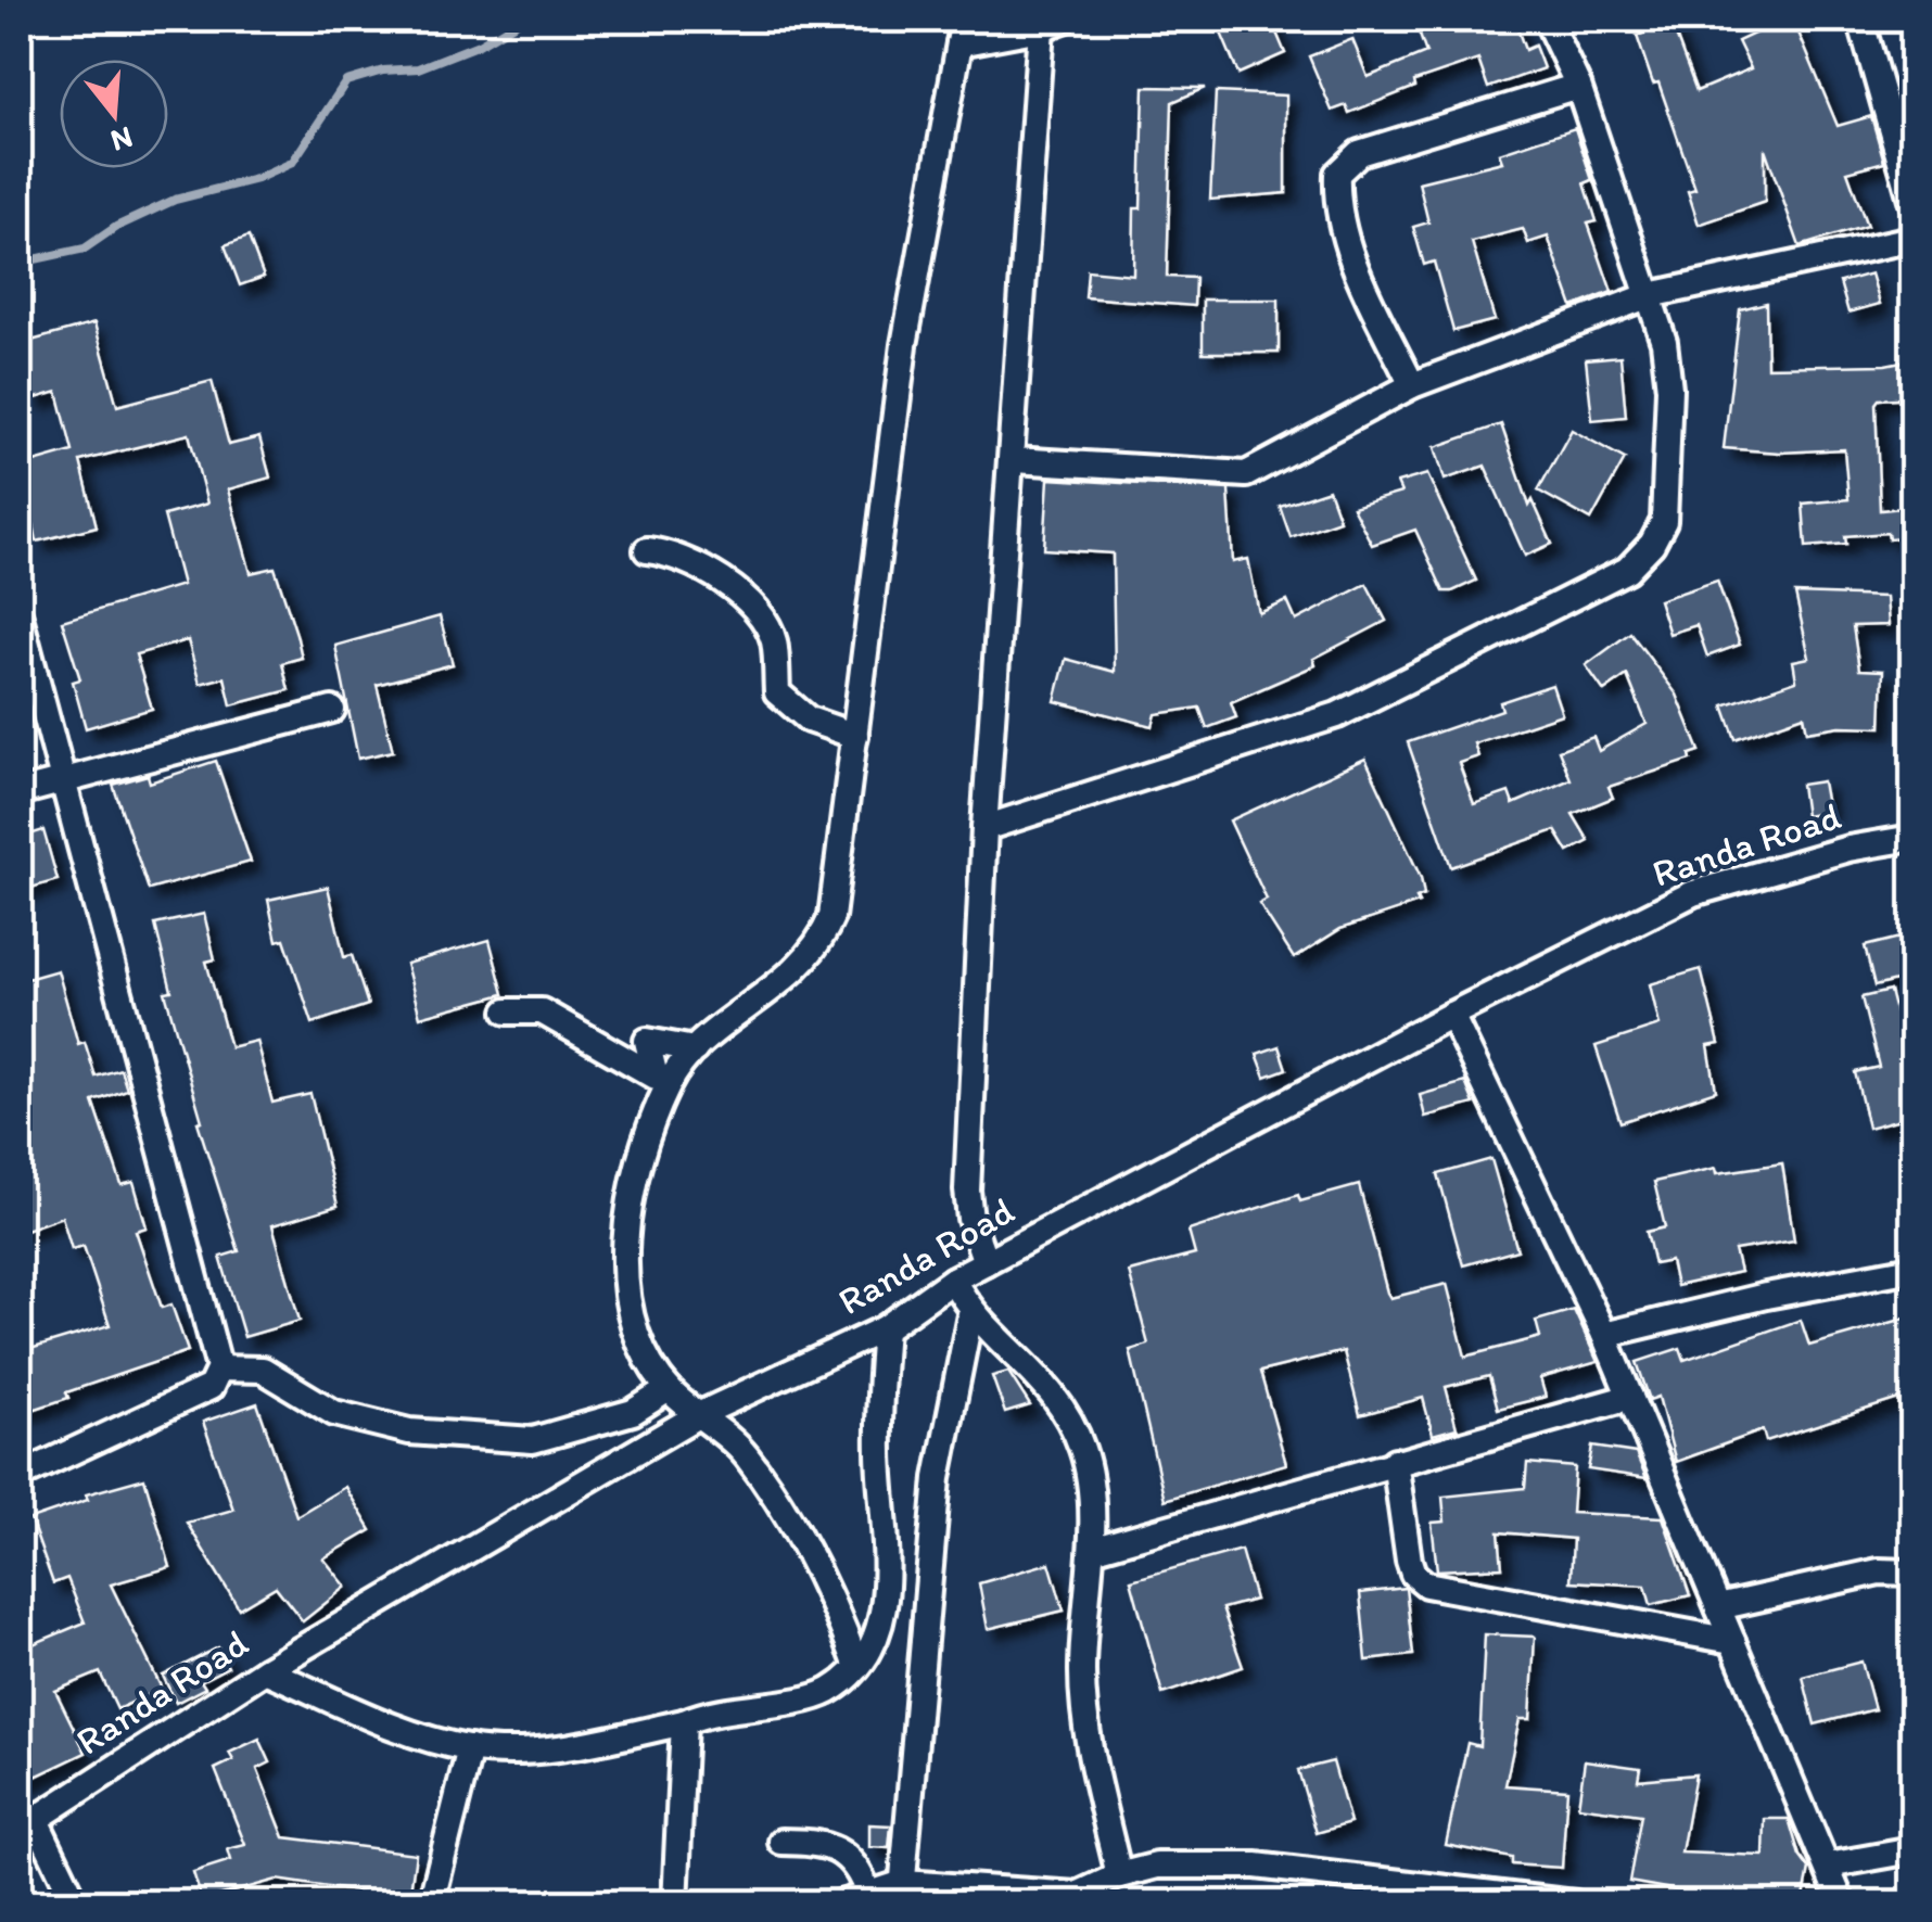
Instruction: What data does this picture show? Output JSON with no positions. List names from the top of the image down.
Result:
{
  "streets": {
    "street": ["Randa Road"]
  },
  "north": "bottom"
}
